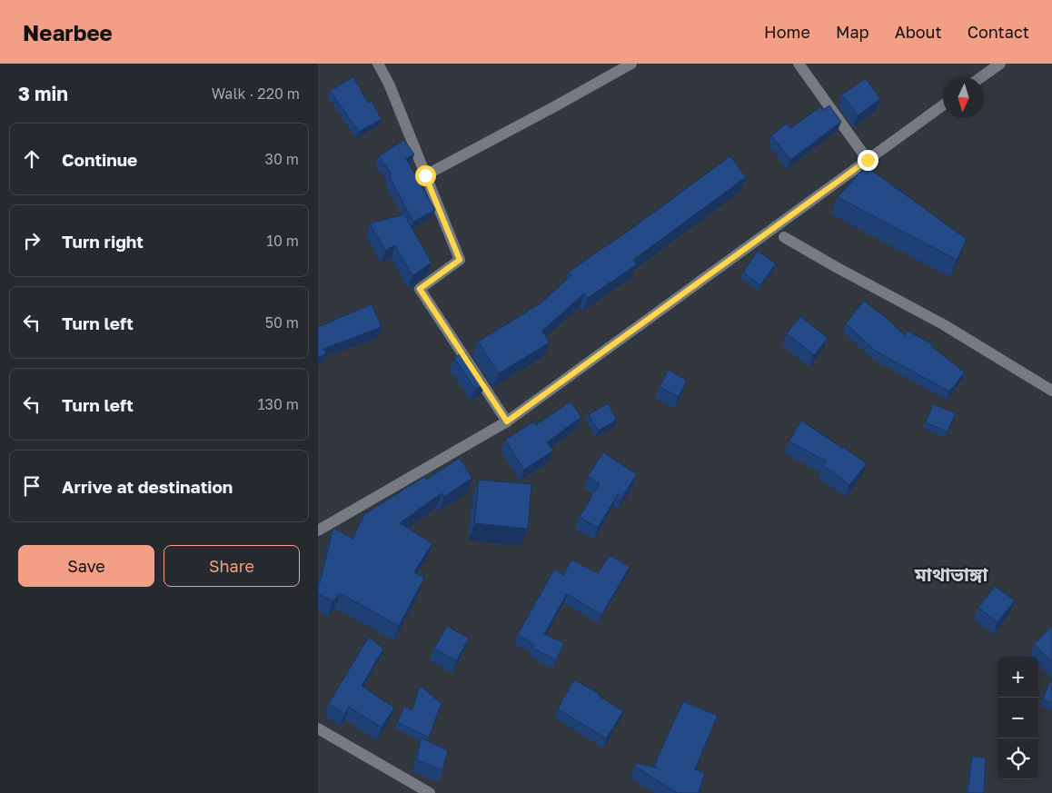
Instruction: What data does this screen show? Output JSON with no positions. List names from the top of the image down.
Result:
{
  "districts": ["মাথাভাঙ্গা"],
  "north": "bottom",
  "page": {
    "header": "Nearbee",
    "nav": [
      "Home",
      "Map",
      "About",
      "Contact"
    ],
    "heading": ["3 min", "Walk · 220 m"],
    "list": [
      ["Continue", "30 m"],
      ["Turn right", "10 m"],
      ["Turn left", "50 m"],
      ["Turn left", "130 m"],
      "Arrive at destination"
    ],
    "buttons": ["Save", "Share"],
    "map_buttons": ["+", "−"]
  }
}
